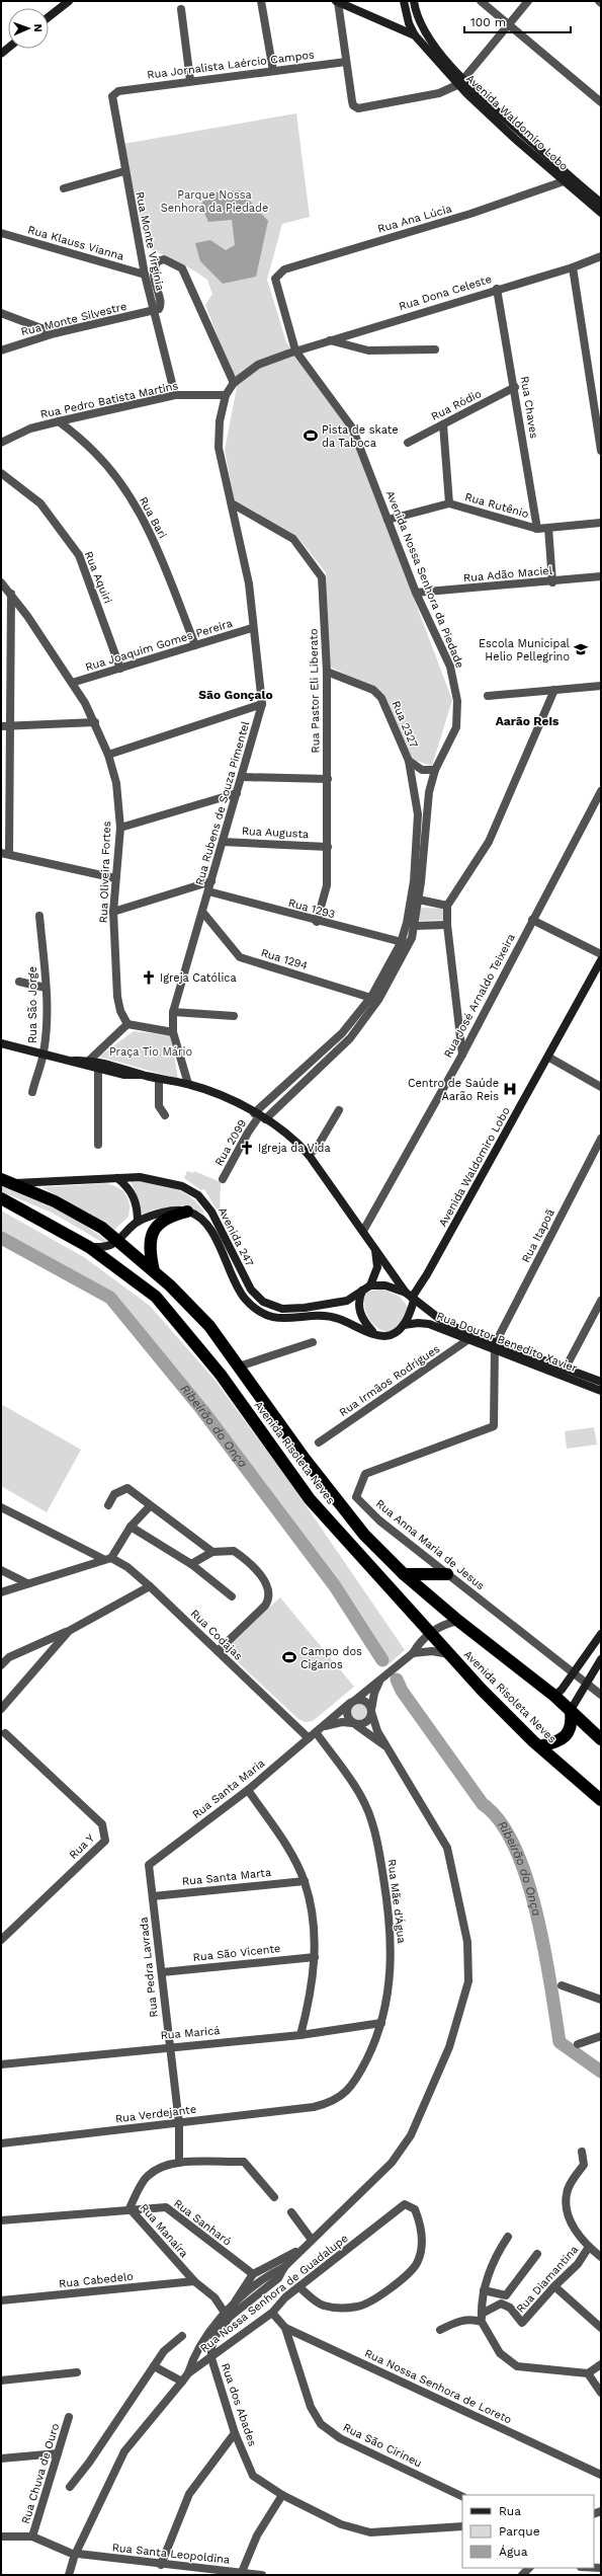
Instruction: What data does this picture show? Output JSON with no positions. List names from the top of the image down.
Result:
{
  "streets": {
    "highway": ["Avenida Risoleta Neves"],
    "main road": ["Avenida Waldomiro Lobo", "Avenida 247", "Rua Doutor Benedito Xavier"],
    "street": [
      "Rua Jornalista Laércio Campos",
      "Rua Ana Lúcia",
      "Rua Monte Virgínia",
      "Rua Klauss Vianna",
      "Rua Dona Celeste",
      "Rua Monte Silvestre",
      "Rua Pedro Batista Martins",
      "Rua Ródio",
      "Rua Chaves",
      "Rua Rutênio",
      "Rua Bari",
      "Rua Adão Maciel",
      "Rua Aquiri",
      "Avenida Nossa Senhora da Piedade",
      "Rua Joaquim Gomes Pereira",
      "Rua Pastor Eli Liberato",
      "Rua 2327",
      "Rua Rubens de Souza Pimentel",
      "Rua Augusta",
      "Rua Oliveira Fortes",
      "Rua 1293",
      "Rua 1294",
      "Rua José Arnaldo Teixeira",
      "Rua São Jorge",
      "Rua 2099",
      "Rua Itapoã",
      "Rua Irmãos Rodrigues",
      "Rua Anna Maria de Jesus",
      "Rua Codajas",
      "Rua Santa Maria",
      "Rua Y",
      "Rua Santa Marta",
      "Rua Mãe d'Água",
      "Rua São Vicente",
      "Rua Pedra Lavrada",
      "Rua Maricá",
      "Rua Verdejante",
      "Rua Sanharó",
      "Rua Manaíra",
      "Rua Diamantina",
      "Rua Cabedelo",
      "Rua Nossa Senhora de Guadalupe",
      "Rua Nossa Senhora de Loreto",
      "Rua dos Abades",
      "Rua São Cirineu",
      "Rua Chuva de Ouro",
      "Rua Santa Leopoldina"
    ]
  },
  "crossings": [
    ["Rua Jornalista Laércio Campos", "Rua Monte Virgínia"],
    ["Avenida Waldomiro Lobo", "Rua Ana Lúcia"],
    ["Avenida Waldomiro Lobo", "Avenida 247"],
    ["Avenida Waldomiro Lobo", "Rua Doutor Benedito Xavier"],
    ["Rua Ana Lúcia", "Avenida Nossa Senhora da Piedade"],
    ["Rua Monte Virgínia", "Rua Klauss Vianna"],
    ["Rua Monte Virgínia", "Rua Monte Silvestre"],
    ["Rua Monte Virgínia", "Rua Pedro Batista Martins"],
    ["Rua Dona Celeste", "Rua Chaves"],
    ["Rua Dona Celeste", "Avenida Nossa Senhora da Piedade"],
    ["Rua Dona Celeste", "Rua Rubens de Souza Pimentel"],
    ["Rua Pedro Batista Martins", "Rua Bari"],
    ["Rua Pedro Batista Martins", "Rua Rubens de Souza Pimentel"],
    ["Rua Ródio", "Rua Chaves"],
    ["Rua Chaves", "Rua Rutênio"],
    ["Rua Rutênio", "Avenida Nossa Senhora da Piedade"],
    ["Rua Bari", "Rua Joaquim Gomes Pereira"],
    ["Rua Adão Maciel", "Avenida Nossa Senhora da Piedade"],
    ["Rua Aquiri", "Rua Joaquim Gomes Pereira"],
    ["Avenida Nossa Senhora da Piedade", "Rua 2327"],
    ["Avenida Nossa Senhora da Piedade", "Rua Rubens de Souza Pimentel"],
    ["Avenida Nossa Senhora da Piedade", "Rua 1293"],
    ["Avenida Nossa Senhora da Piedade", "Rua 1294"],
    ["Avenida Nossa Senhora da Piedade", "Rua 2099"],
    ["Avenida Nossa Senhora da Piedade", "Rua Doutor Benedito Xavier"],
    ["Rua Joaquim Gomes Pereira", "Rua Rubens de Souza Pimentel"],
    ["Rua Joaquim Gomes Pereira", "Rua Oliveira Fortes"],
    ["Rua Pastor Eli Liberato", "Rua 2327"],
    ["Rua Pastor Eli Liberato", "Rua Rubens de Souza Pimentel"],
    ["Rua Pastor Eli Liberato", "Rua Augusta"],
    ["Rua Pastor Eli Liberato", "Rua 1293"],
    ["Rua Rubens de Souza Pimentel", "Rua Augusta"],
    ["Rua Rubens de Souza Pimentel", "Rua 1293"],
    ["Rua Rubens de Souza Pimentel", "Rua 1294"],
    ["Rua Rubens de Souza Pimentel", "Rua Doutor Benedito Xavier"],
    ["Rua José Arnaldo Teixeira", "Rua Doutor Benedito Xavier"],
    ["Rua São Jorge", "Rua Doutor Benedito Xavier"],
    ["Rua 2099", "Rua Doutor Benedito Xavier"],
    ["Rua Itapoã", "Rua Doutor Benedito Xavier"],
    ["Rua Itapoã", "Rua Anna Maria de Jesus"],
    ["Avenida 247", "Rua Doutor Benedito Xavier"],
    ["Avenida 247", "Avenida Risoleta Neves"],
    ["Rua Doutor Benedito Xavier", "Rua Irmãos Rodrigues"],
    ["Rua Doutor Benedito Xavier", "Rua Anna Maria de Jesus"],
    ["Avenida Risoleta Neves", "Rua Santa Maria"],
    ["Rua Codajas", "Rua Santa Maria"],
    ["Rua Santa Maria", "Rua Mãe d'Água"],
    ["Rua Santa Maria", "Rua Pedra Lavrada"],
    ["Rua Santa Marta", "Rua Pedra Lavrada"],
    ["Rua Mãe d'Água", "Rua Maricá"],
    ["Rua Mãe d'Água", "Rua Verdejante"],
    ["Rua São Vicente", "Rua Pedra Lavrada"],
    ["Rua Pedra Lavrada", "Rua Maricá"],
    ["Rua Pedra Lavrada", "Rua Verdejante"],
    ["Rua Pedra Lavrada", "Rua Manaíra"],
    ["Rua Sanharó", "Rua Manaíra"],
    ["Rua Manaíra", "Rua Cabedelo"],
    ["Rua Nossa Senhora de Guadalupe", "Rua Nossa Senhora de Loreto"],
    ["Rua Nossa Senhora de Guadalupe", "Rua dos Abades"],
    ["Rua Nossa Senhora de Guadalupe", "Rua Santa Leopoldina"],
    ["Rua Nossa Senhora de Loreto", "Rua São Cirineu"],
    ["Rua Chuva de Ouro", "Rua Santa Leopoldina"]
  ],
  "districts": ["São Gonçalo", "Aarão Reis"],
  "water": ["Ribeirão do Onça"],
  "parks": ["Parque Nossa Senhora da Piedade", "Praça Tio Mário"],
  "places": {
    "sports": ["Pista de skate da Taboca", "Campo dos Ciganos"],
    "school or university": ["Escola Municipal Helio Pellegrino"],
    "church": ["Igreja Católica", "Igreja da Vida"],
    "hospital": ["Centro de Saúde Aarão Reis"]
  },
  "legend": ["Rua", "Parque", "Água"],
  "scale_bar": "100 m",
  "north": "right"
}
